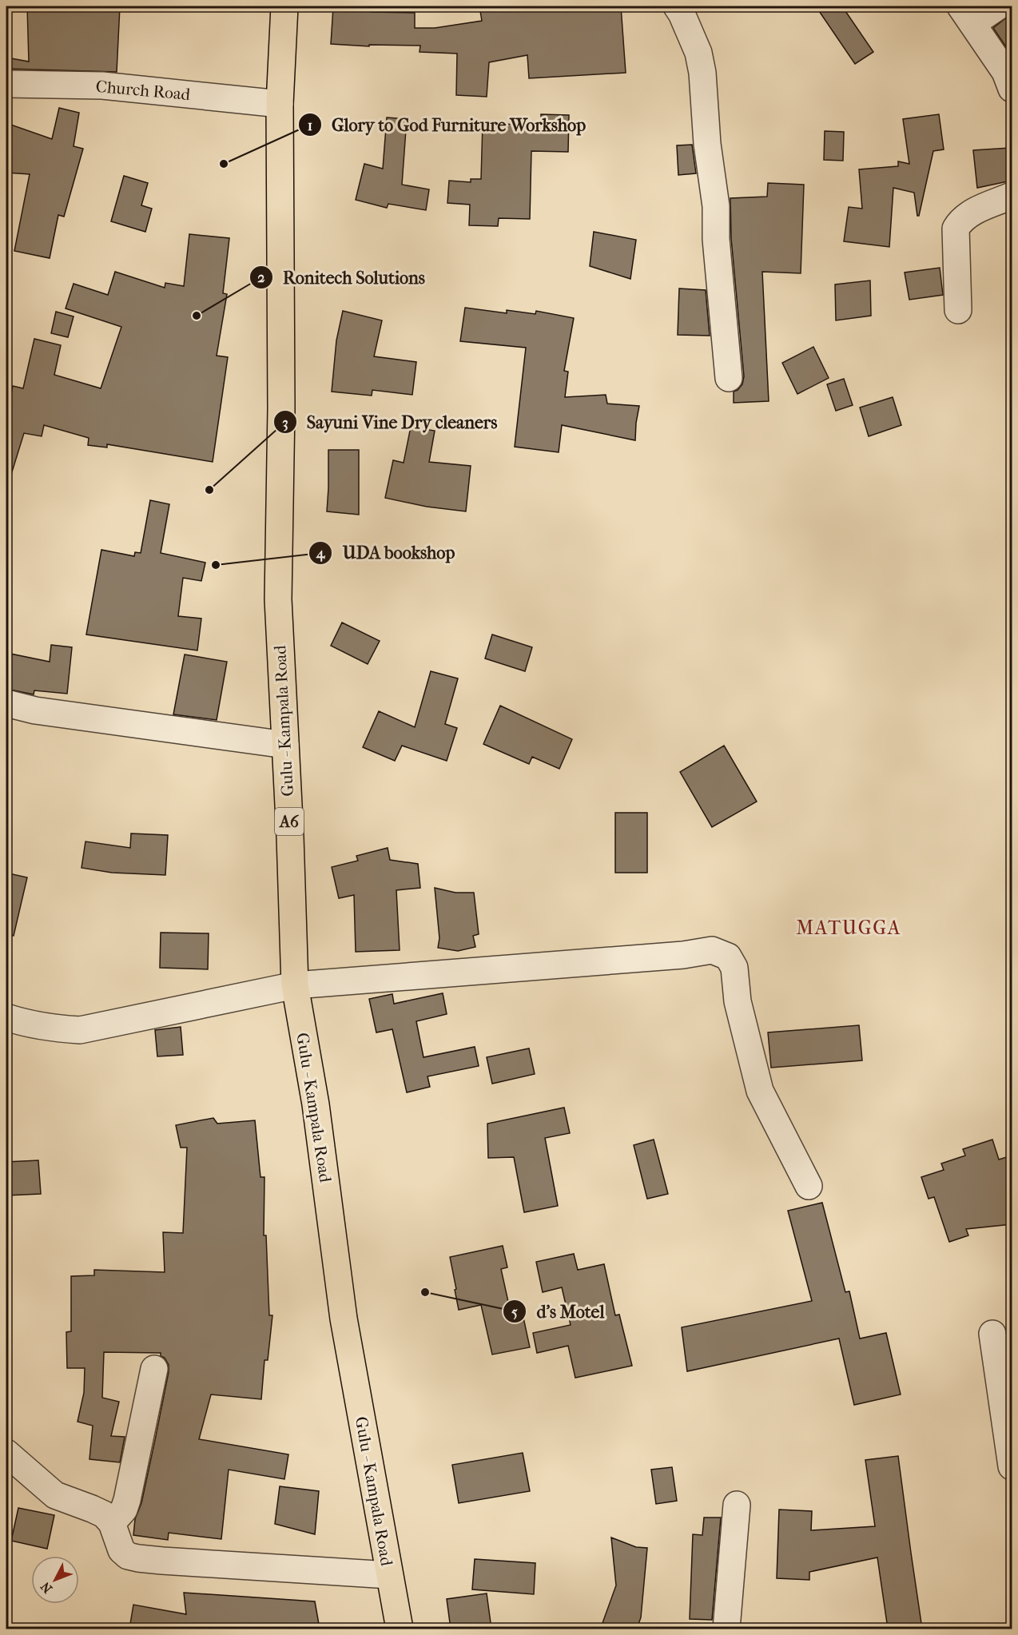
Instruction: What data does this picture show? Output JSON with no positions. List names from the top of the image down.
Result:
{
  "streets": {
    "main road": ["Gulu - Kampala Road", "A6"],
    "street": ["Church Road"]
  },
  "crossings": [
    ["Church Road", "Gulu - Kampala Road"]
  ],
  "districts": ["MATUGGA"],
  "places": [
    "Glory to God Furniture Workshop",
    "Ronitech Solutions",
    "Sayuni Vine Dry cleaners",
    "UDA bookshop",
    "d's Motel"
  ],
  "north": "bottom left"
}
